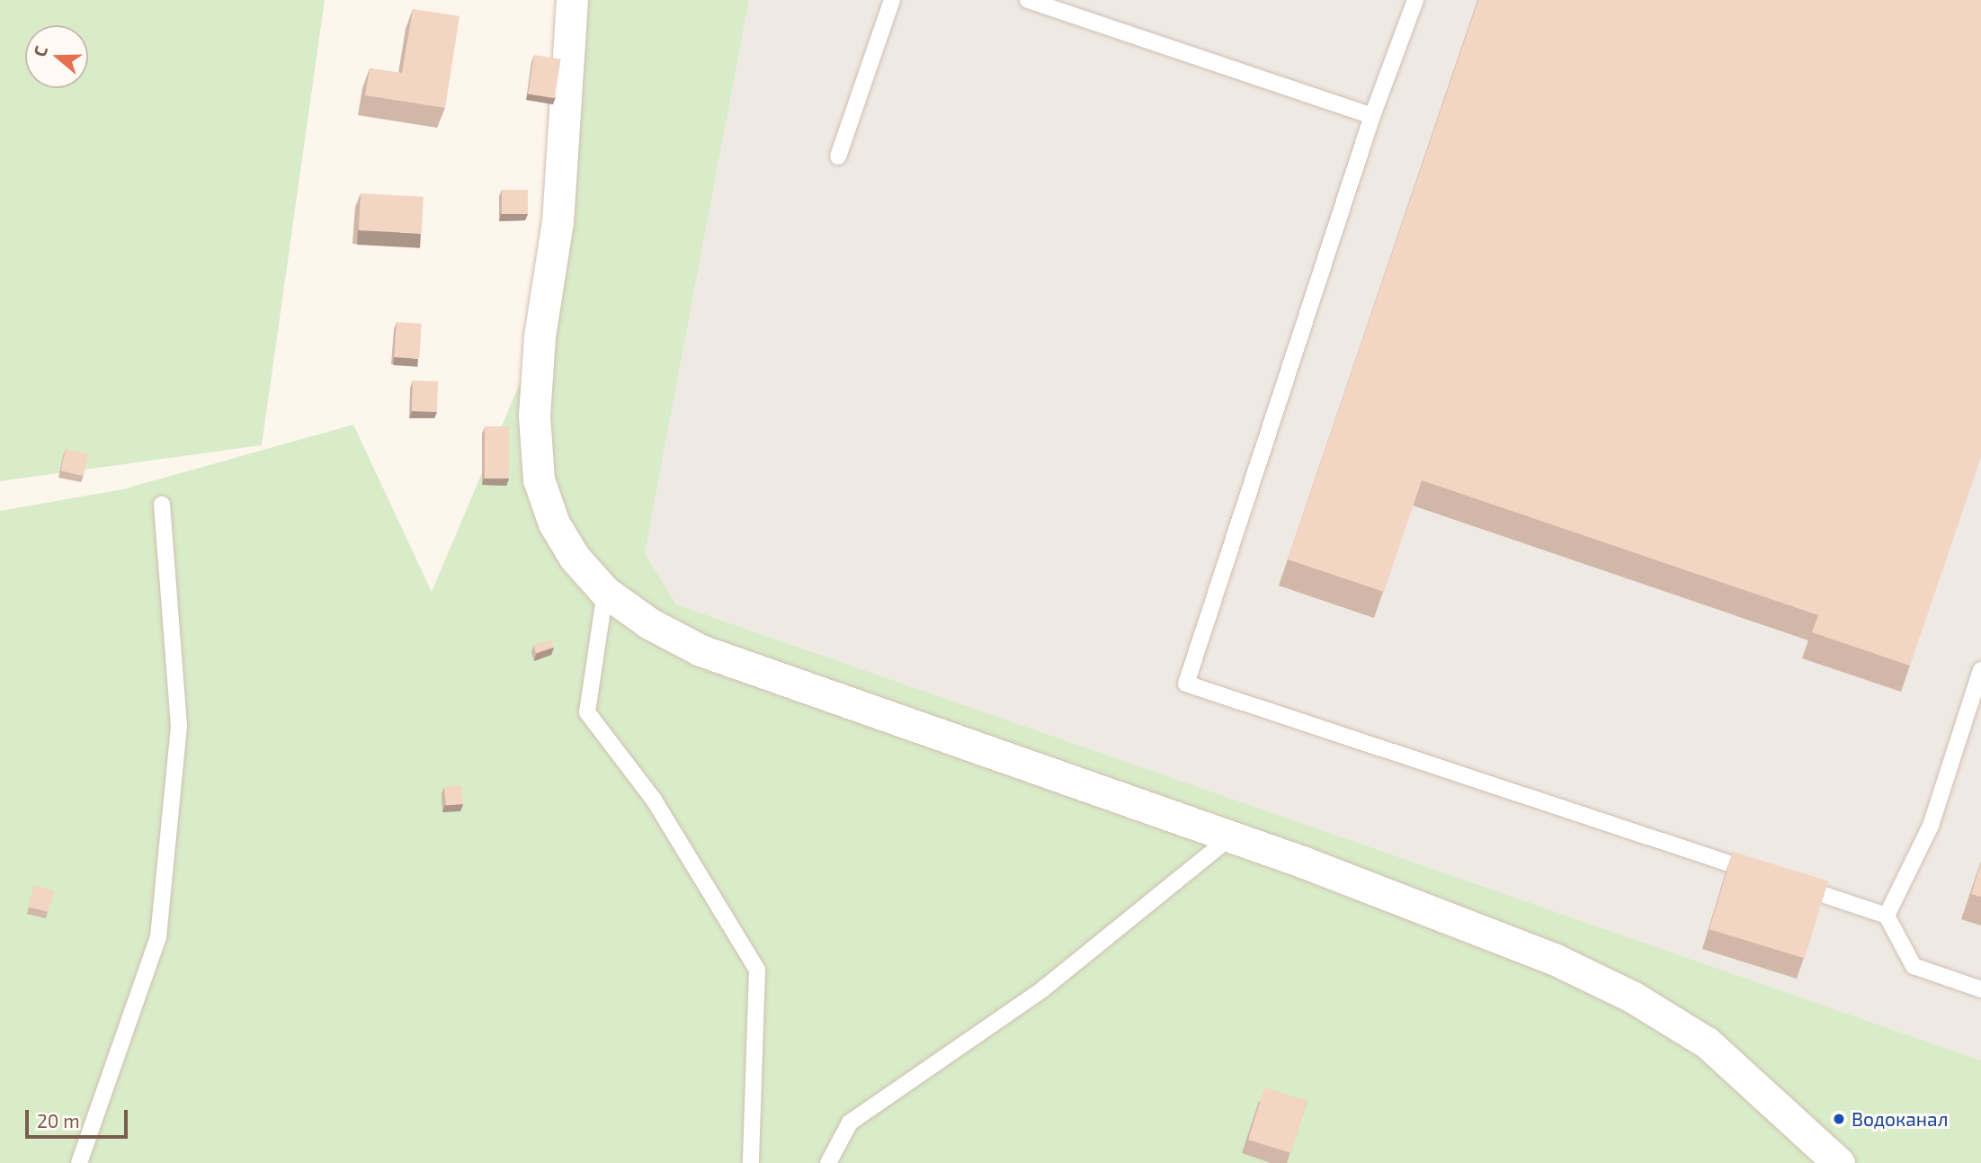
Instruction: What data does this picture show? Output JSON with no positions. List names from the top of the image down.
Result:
{
  "places": ["Водоканал"],
  "scale_bar": "20 m",
  "north": "left"
}
